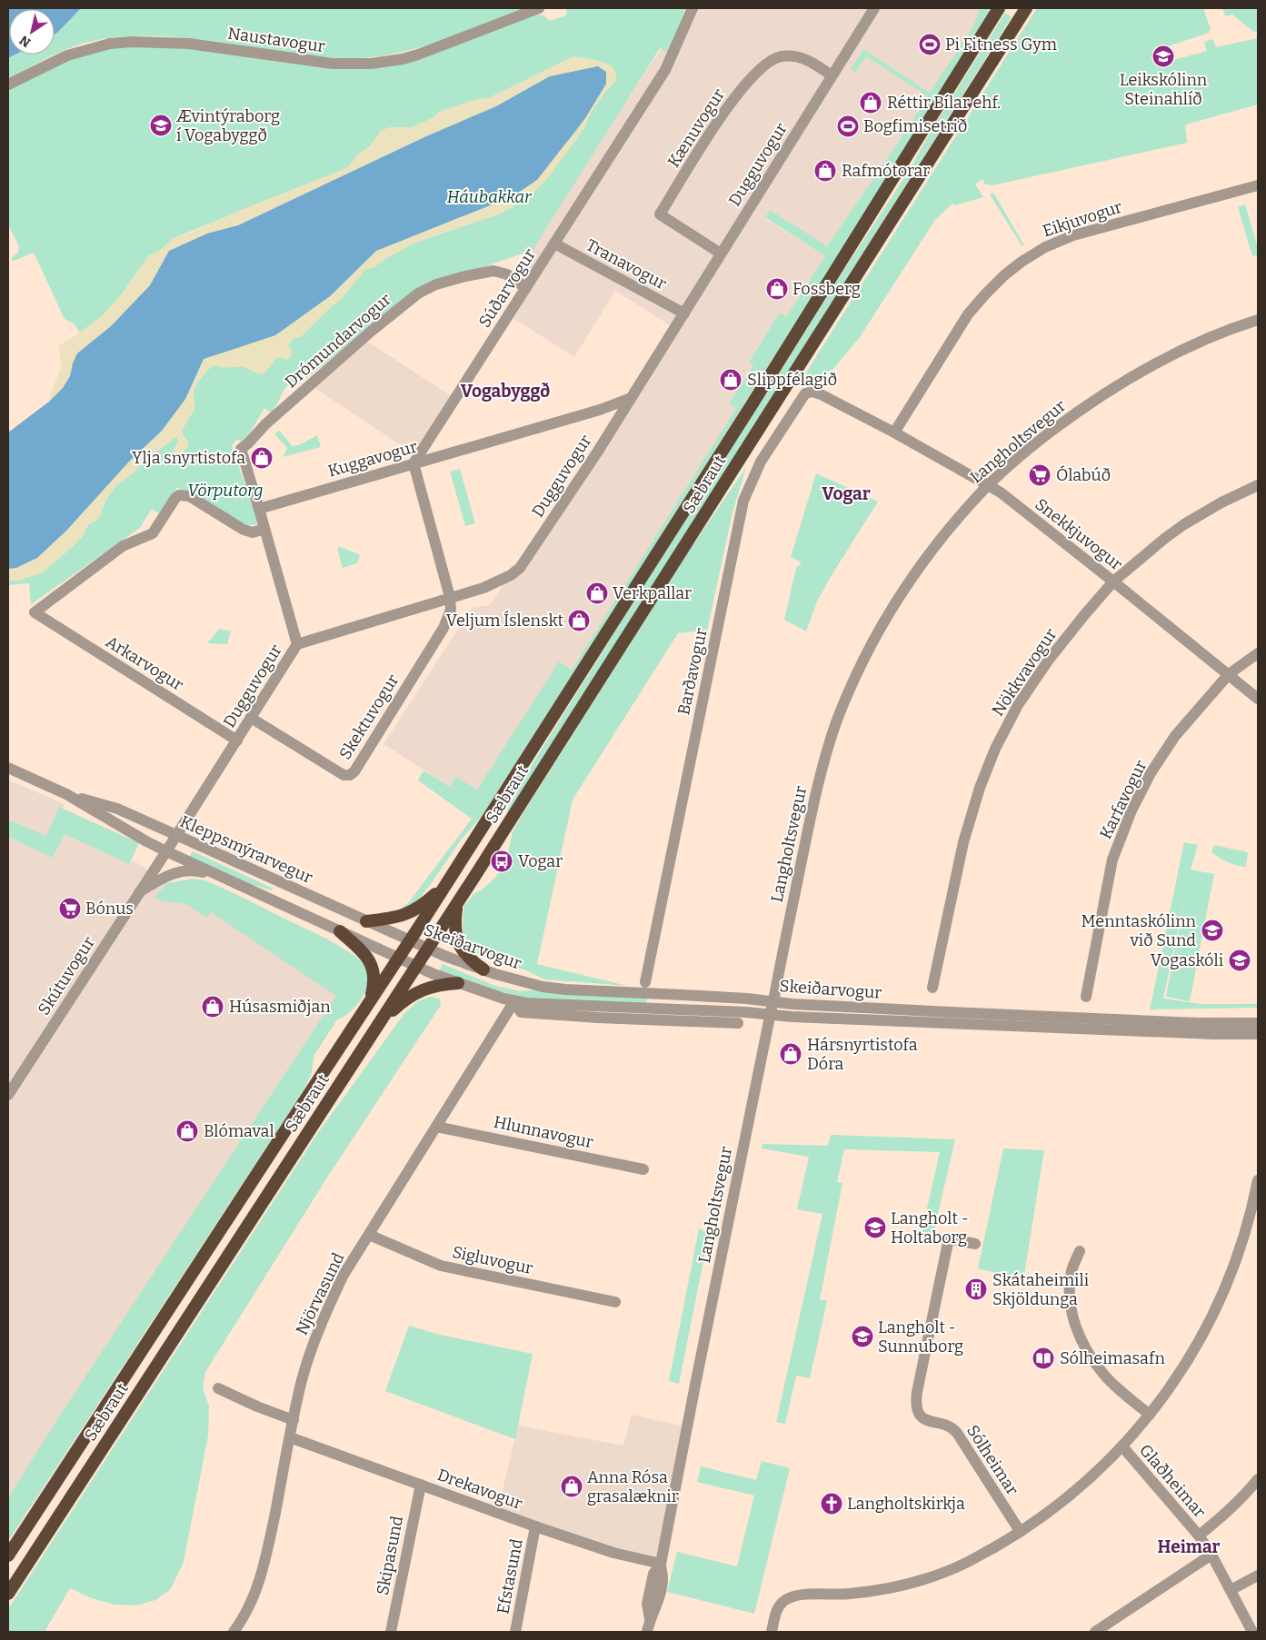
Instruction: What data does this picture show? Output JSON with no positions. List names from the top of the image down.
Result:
{
  "streets": {
    "highway": ["Sæbraut"],
    "street": [
      "Naustavogur",
      "Kænuvogur",
      "Dugguvogur",
      "Eikjuvogur",
      "Tranavogur",
      "Súðarvogur",
      "Drómundarvogur",
      "Langholtsvegur",
      "Kuggavogur",
      "Snekkjuvogur",
      "Arkarvogur",
      "Barðavogur",
      "Nökkvavogur",
      "Skektuvogur",
      "Karfavogur",
      "Kleppsmýrarvegur",
      "Skeiðarvogur",
      "Skútuvogur",
      "Hlunnavogur",
      "Sigluvogur",
      "Njörvasund",
      "Sólheimar",
      "Glaðheimar",
      "Drekavogur",
      "Skipasund",
      "Efstasund"
    ]
  },
  "crossings": [
    ["Kænuvogur", "Dugguvogur"],
    ["Dugguvogur", "Tranavogur"],
    ["Dugguvogur", "Kuggavogur"],
    ["Dugguvogur", "Arkarvogur"],
    ["Dugguvogur", "Skektuvogur"],
    ["Dugguvogur", "Kleppsmýrarvegur"],
    ["Eikjuvogur", "Snekkjuvogur"],
    ["Tranavogur", "Súðarvogur"],
    ["Súðarvogur", "Drómundarvogur"],
    ["Súðarvogur", "Kuggavogur"],
    ["Drómundarvogur", "Kuggavogur"],
    ["Langholtsvegur", "Snekkjuvogur"],
    ["Langholtsvegur", "Skeiðarvogur"],
    ["Langholtsvegur", "Drekavogur"],
    ["Sæbraut", "Kleppsmýrarvegur"],
    ["Sæbraut", "Skeiðarvogur"],
    ["Snekkjuvogur", "Barðavogur"],
    ["Snekkjuvogur", "Nökkvavogur"],
    ["Snekkjuvogur", "Karfavogur"],
    ["Kleppsmýrarvegur", "Skeiðarvogur"],
    ["Kleppsmýrarvegur", "Skútuvogur"],
    ["Skeiðarvogur", "Njörvasund"],
    ["Hlunnavogur", "Njörvasund"],
    ["Sigluvogur", "Njörvasund"],
    ["Njörvasund", "Drekavogur"],
    ["Drekavogur", "Skipasund"],
    ["Drekavogur", "Efstasund"]
  ],
  "districts": ["Vogabyggð", "Vogar", "Heimar"],
  "parks": ["Háubakkar", "Vörputorg"],
  "places": {
    "sports": ["Pi Fitness Gym", "Bogfimisetrið"],
    "school or university": [
      "Leikskólinn Steinahlíð",
      "Ævintýraborg í Vogabyggð",
      "Menntaskólinn við Sund",
      "Vogaskóli",
      "Langholt - Holtaborg",
      "Langholt - Sunnuborg"
    ],
    "shop": [
      "Réttir Bílar ehf.",
      "Rafmótorar",
      "Fossberg",
      "Slippfélagið",
      "Ylja snyrtistofa",
      "Verkpallar",
      "Veljum Íslenskt",
      "Húsasmiðjan",
      "Hársnyrtistofa Dóra",
      "Blómaval",
      "Anna Rósa grasalæknir"
    ],
    "supermarket": ["Ólabúð", "Bónus"],
    "bus stop": ["Vogar"],
    "building": ["Skátaheimili Skjöldunga"],
    "library": ["Sólheimasafn"],
    "church": ["Langholtskirkja"]
  },
  "north": "bottom left"
}
